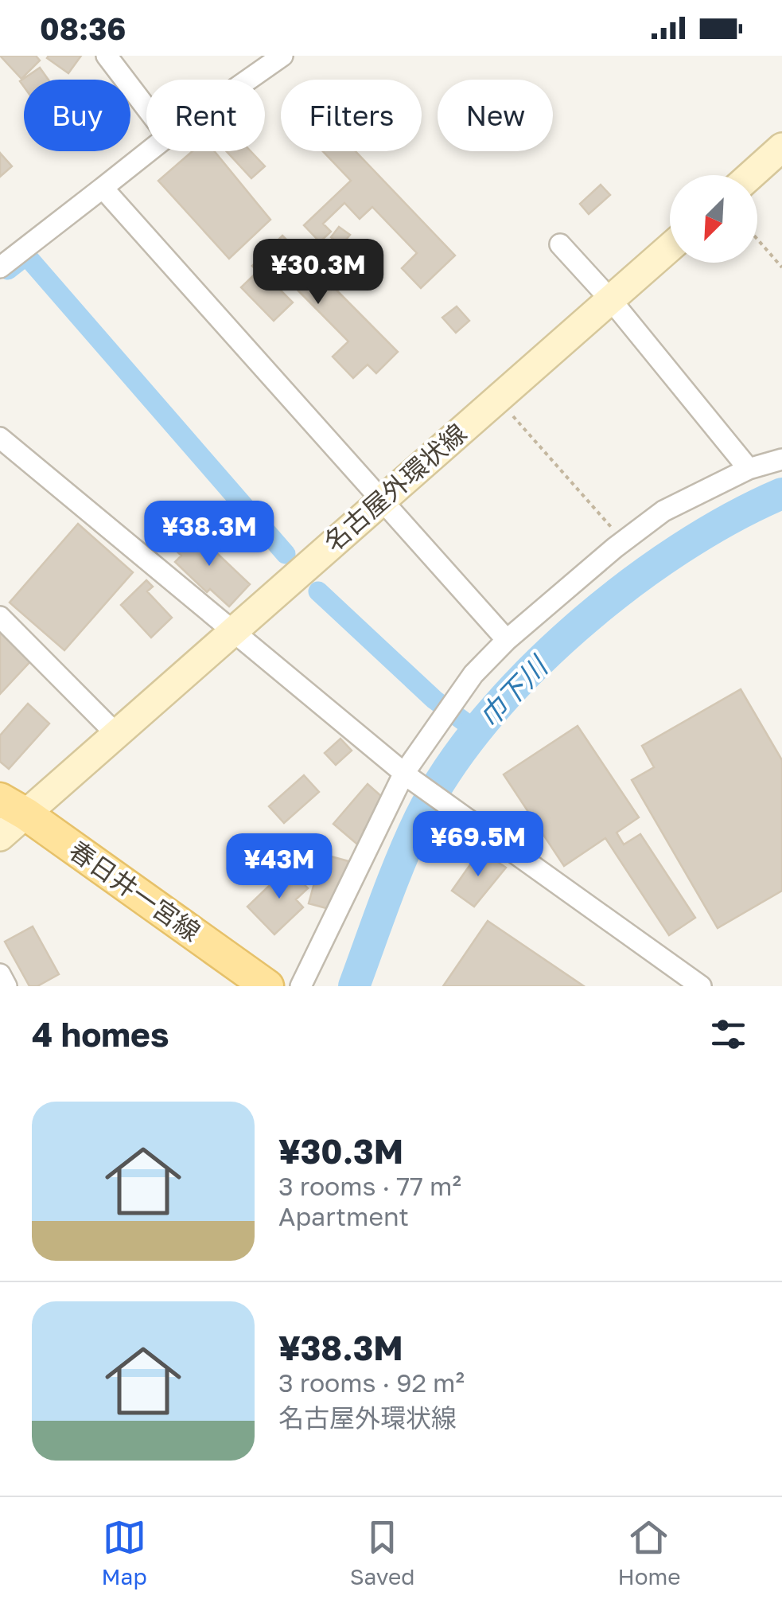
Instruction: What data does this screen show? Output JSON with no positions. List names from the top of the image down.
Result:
{
  "streets": {
    "main road": ["名古屋外環状線", "春日井一宮線"]
  },
  "crossings": [
    ["名古屋外環状線", "春日井一宮線"]
  ],
  "water": ["巾下川"],
  "north": "bottom left",
  "page": {
    "status": "08:36",
    "chip": [
      "Buy",
      "Rent",
      "Filters",
      "New"
    ],
    "price": [
      "¥30.3M",
      "¥38.3M",
      "¥69.5M",
      "¥43M"
    ],
    "heading": "4 homes",
    "list": [
      {
        "name": "¥30.3M",
        "note": "3 rooms · 77 m² · Apartment"
      },
      {
        "name": "¥38.3M",
        "note": "3 rooms · 92 m² · 名古屋外環状線"
      }
    ],
    "tabs": ["Map", "Saved", "Home"]
  }
}
